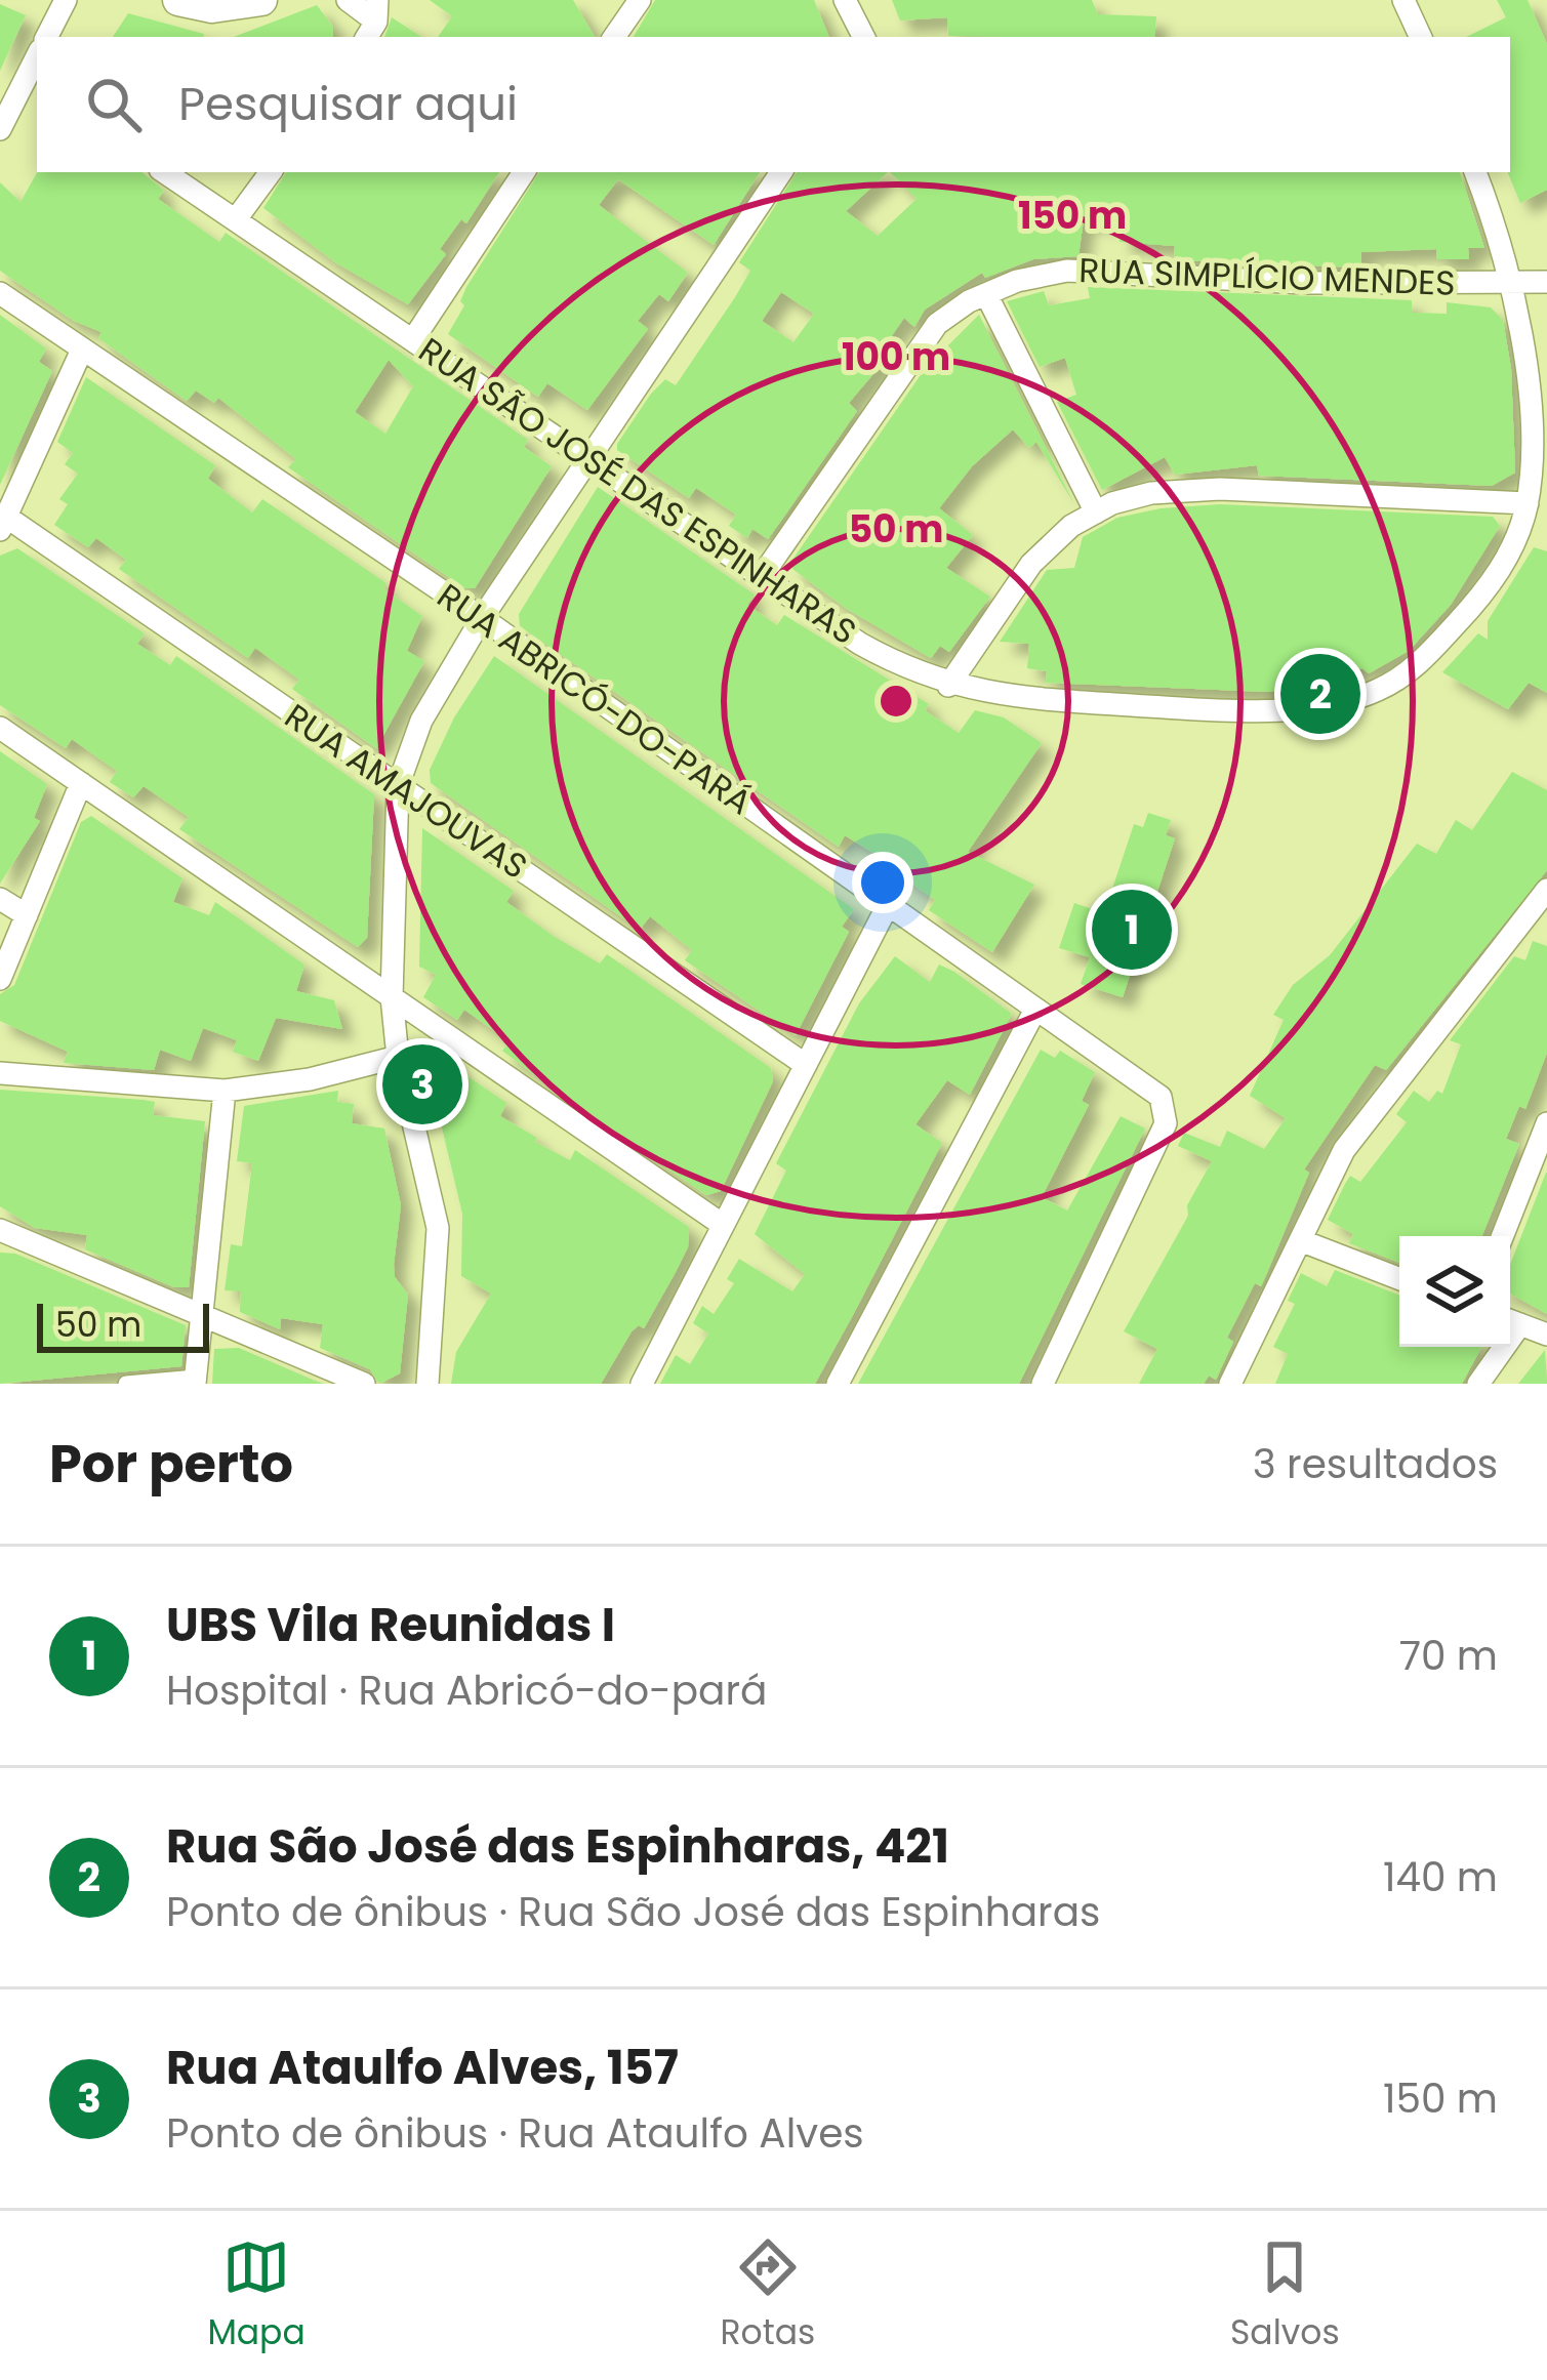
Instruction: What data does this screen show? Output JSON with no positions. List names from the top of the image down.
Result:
{
  "streets": {
    "street": [
      "RUA SIMPLÍCIO MENDES",
      "RUA SÃO JOSÉ DAS ESPINHARAS",
      "RUA ABRICÓ-DO-PARÁ",
      "RUA AMAJOUVAS"
    ]
  },
  "crossings": [
    ["RUA SIMPLÍCIO MENDES", "RUA SÃO JOSÉ DAS ESPINHARAS"]
  ],
  "scale_bar": "50 m",
  "page": {
    "search": "Pesquisar aqui",
    "pins": ["2", "1", "3"],
    "scale": "50 m",
    "heading": ["Por perto", "3 resultados"],
    "list": [
      {
        "mark": "1",
        "name": "UBS Vila Reunidas I",
        "note": "Hospital · Rua Abricó-do-pará",
        "value": "70 m"
      },
      {
        "mark": "2",
        "name": "Rua São José das Espinharas, 421",
        "note": "Ponto de ônibus · Rua São José das Espinharas",
        "value": "140 m"
      },
      {
        "mark": "3",
        "name": "Rua Ataulfo Alves, 157",
        "note": "Ponto de ônibus · Rua Ataulfo Alves",
        "value": "150 m"
      }
    ],
    "nav": ["Mapa", "Rotas", "Salvos"]
  },
  "rings": ["150 m", "100 m", "50 m"]
}
